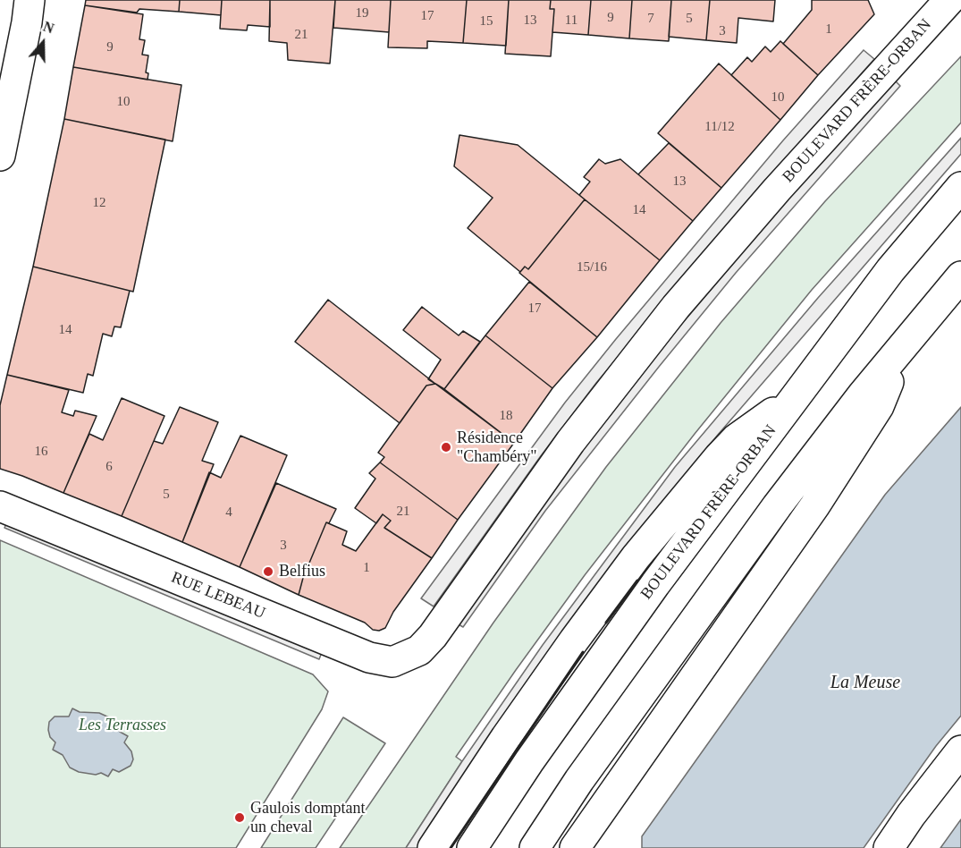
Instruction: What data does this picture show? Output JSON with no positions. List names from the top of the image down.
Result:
{
  "streets": {
    "main road": ["BOULEVARD FRÈRE-ORBAN", "RUE LEBEAU"]
  },
  "crossings": [
    ["BOULEVARD FRÈRE-ORBAN", "RUE LEBEAU"]
  ],
  "water": ["La Meuse"],
  "parks": ["Les Terrasses"],
  "places": ["Résidence \"Chambéry\"", "Belfius", "Gaulois domptant un cheval"],
  "house_numbers": [
    "19",
    "17",
    "9",
    "7",
    "5",
    "13",
    "11",
    "15",
    "1",
    "3",
    "21",
    "9",
    "10",
    "10",
    "11/12",
    "13",
    "12",
    "14",
    "15/16",
    "17",
    "14",
    "18",
    "16",
    "6",
    "5",
    "21",
    "4",
    "3",
    "1"
  ],
  "north": "top"
}
